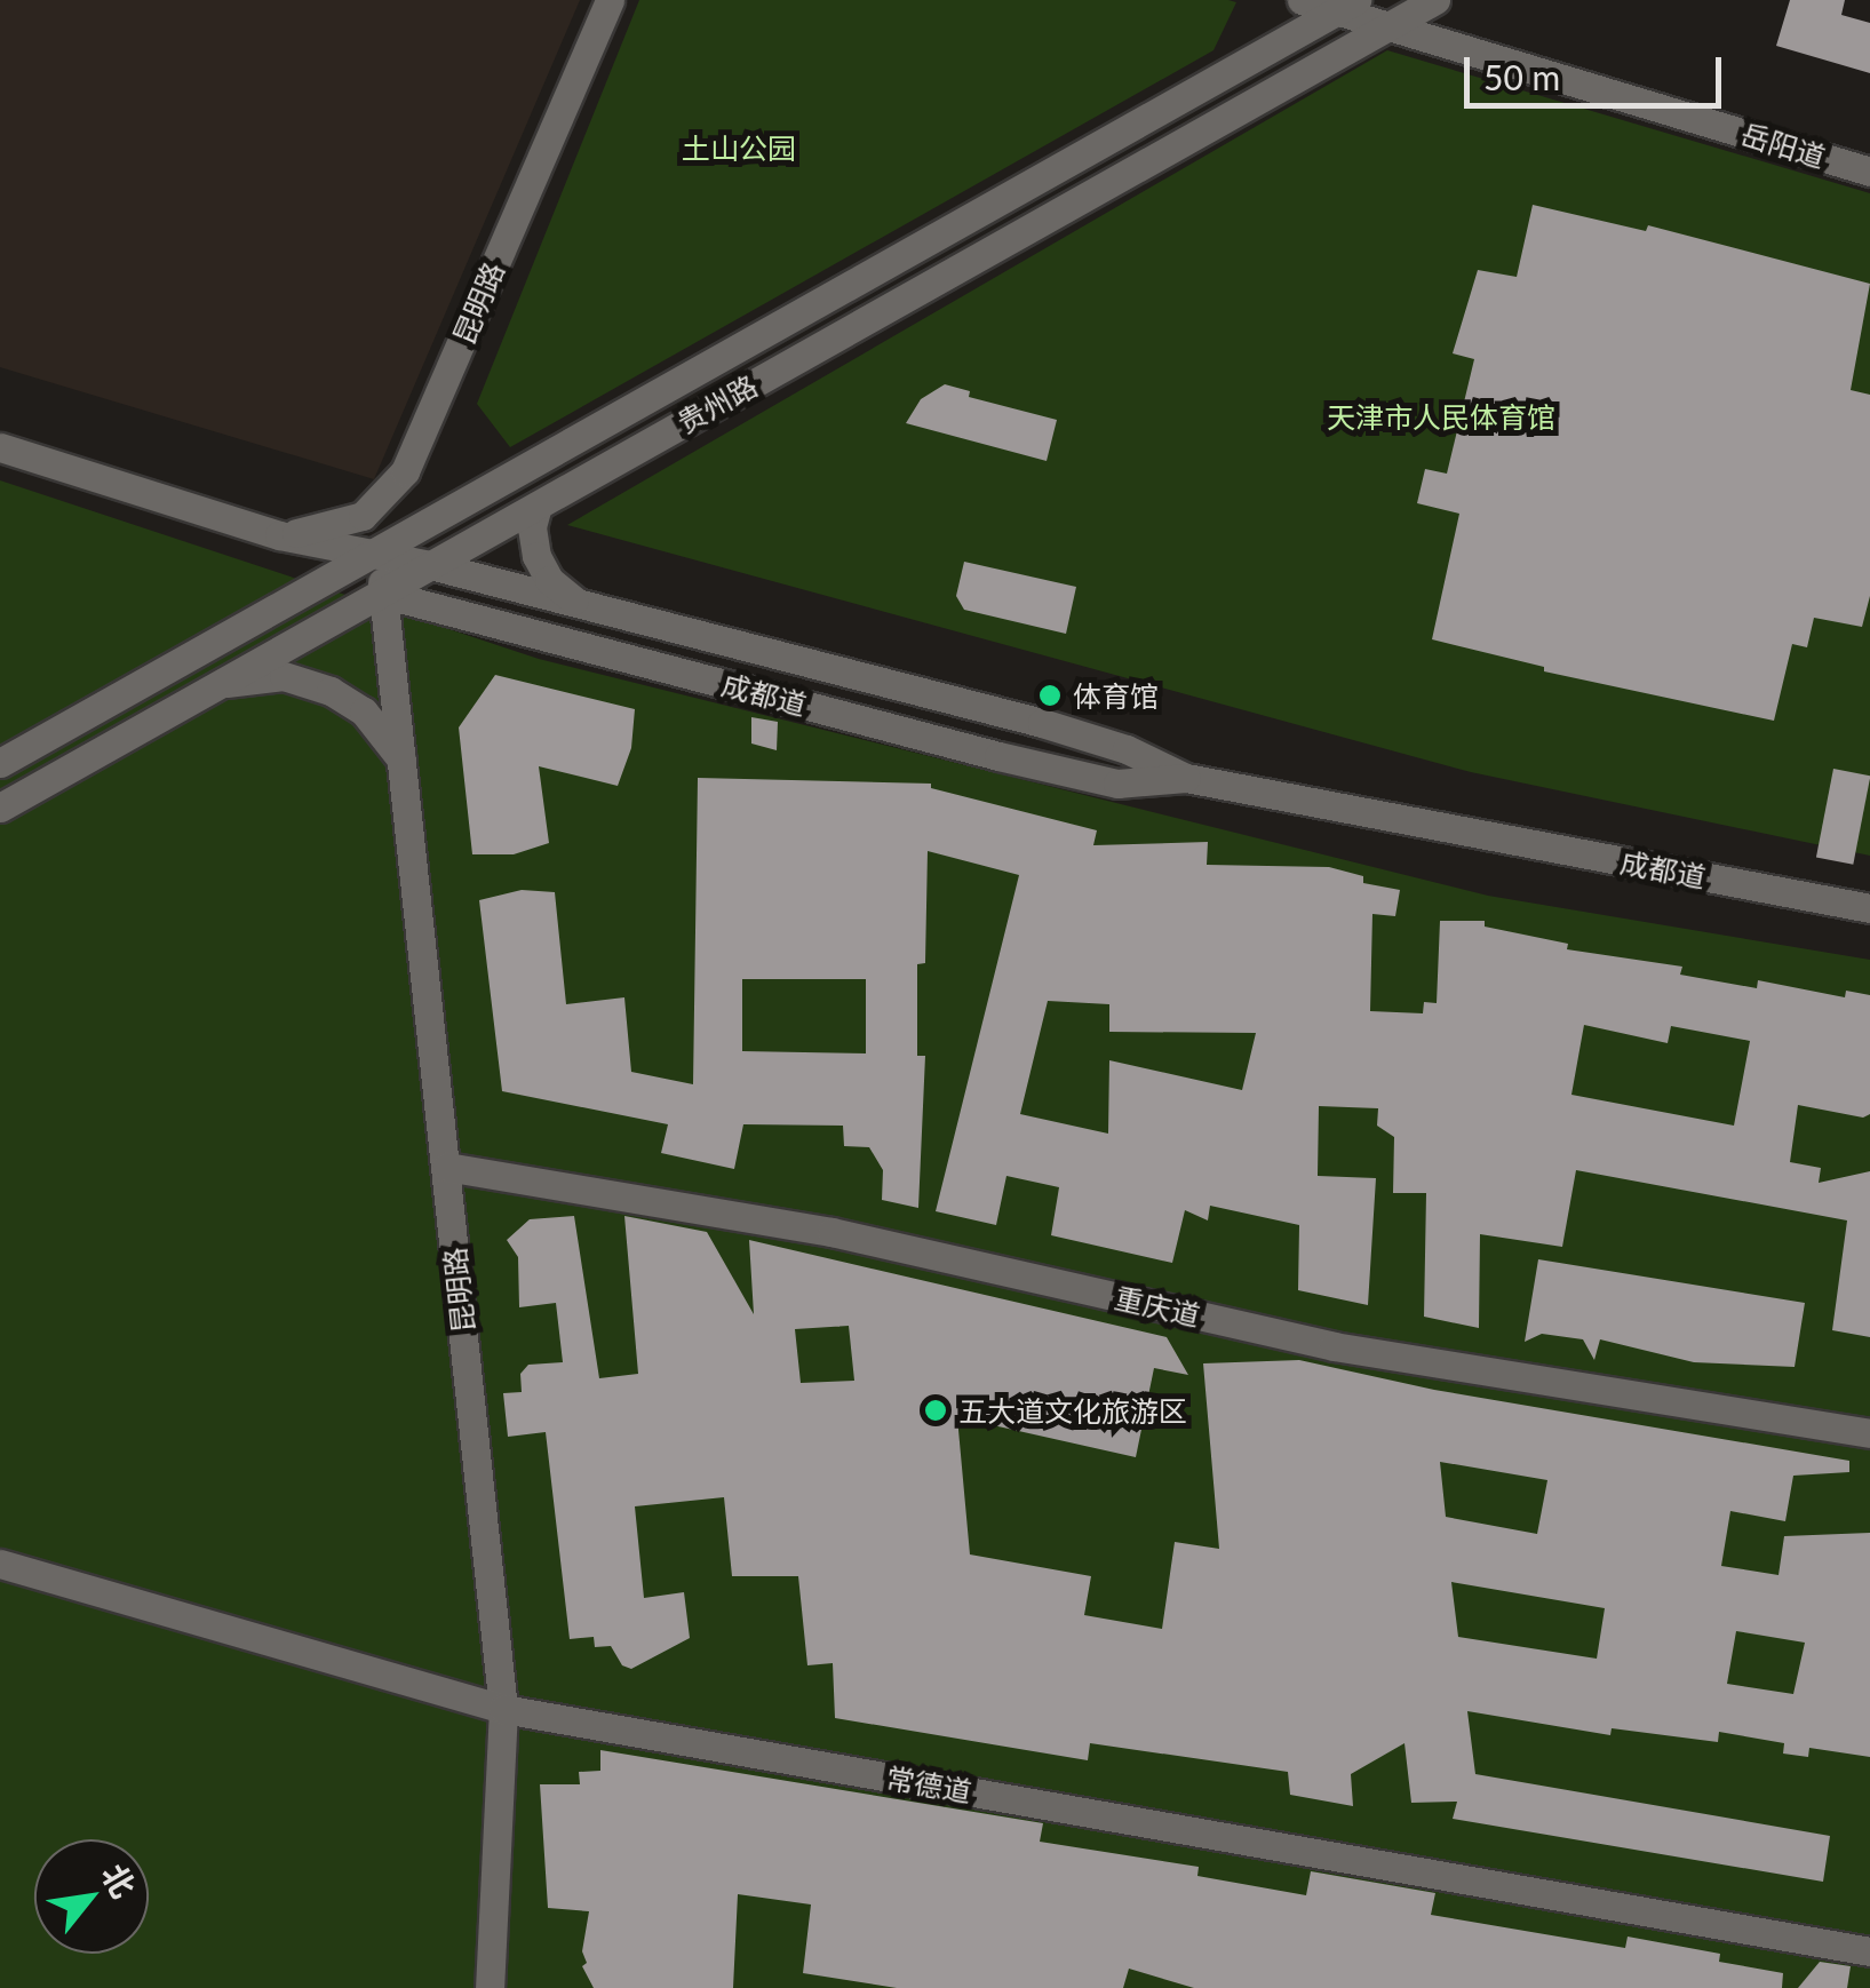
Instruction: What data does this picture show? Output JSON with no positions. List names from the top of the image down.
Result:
{
  "streets": {
    "street": [
      "岳阳道",
      "昆明路",
      "贵州路",
      "成都道",
      "重庆道",
      "常德道"
    ]
  },
  "crossings": [
    ["岳阳道", "贵州路"],
    ["昆明路", "贵州路"],
    ["昆明路", "成都道"],
    ["昆明路", "重庆道"],
    ["昆明路", "常德道"],
    ["贵州路", "成都道"]
  ],
  "parks": ["土山公园", "天津市人民体育馆"],
  "places": ["体育馆", "五大道文化旅游区"],
  "scale_bar": "50 m",
  "north": "top right"
}
